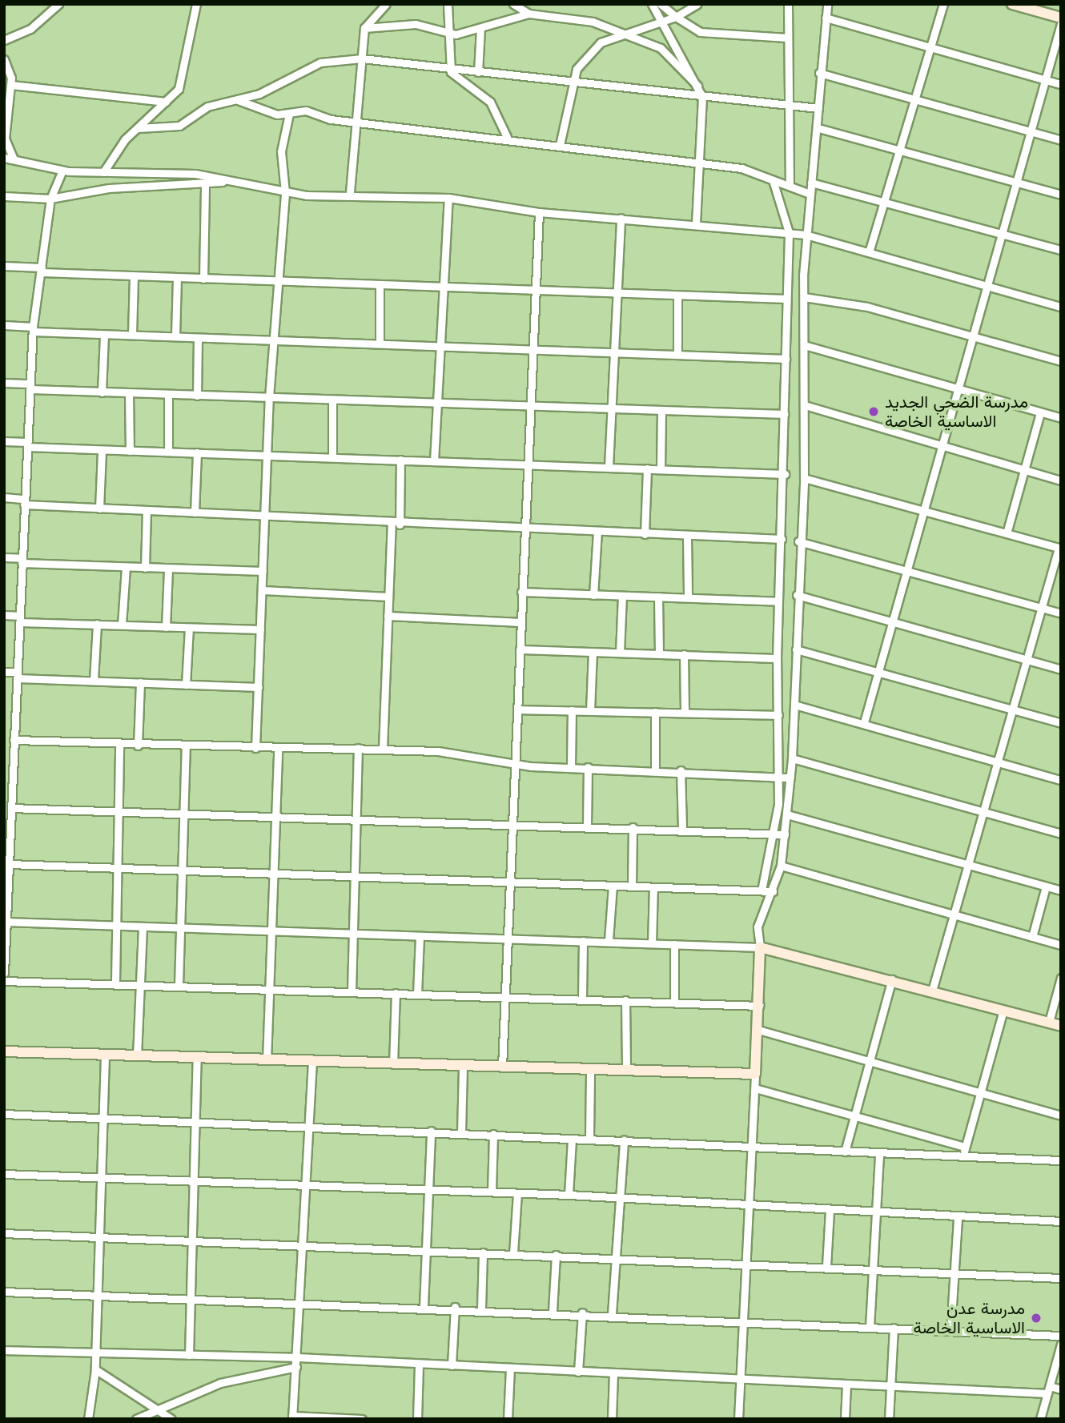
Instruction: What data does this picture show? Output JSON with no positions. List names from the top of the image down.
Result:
{
  "places": ["مدرسة الضحي الجديد الاساسية الخاصة", "مدرسة عدن الاساسية الخاصة"]
}
